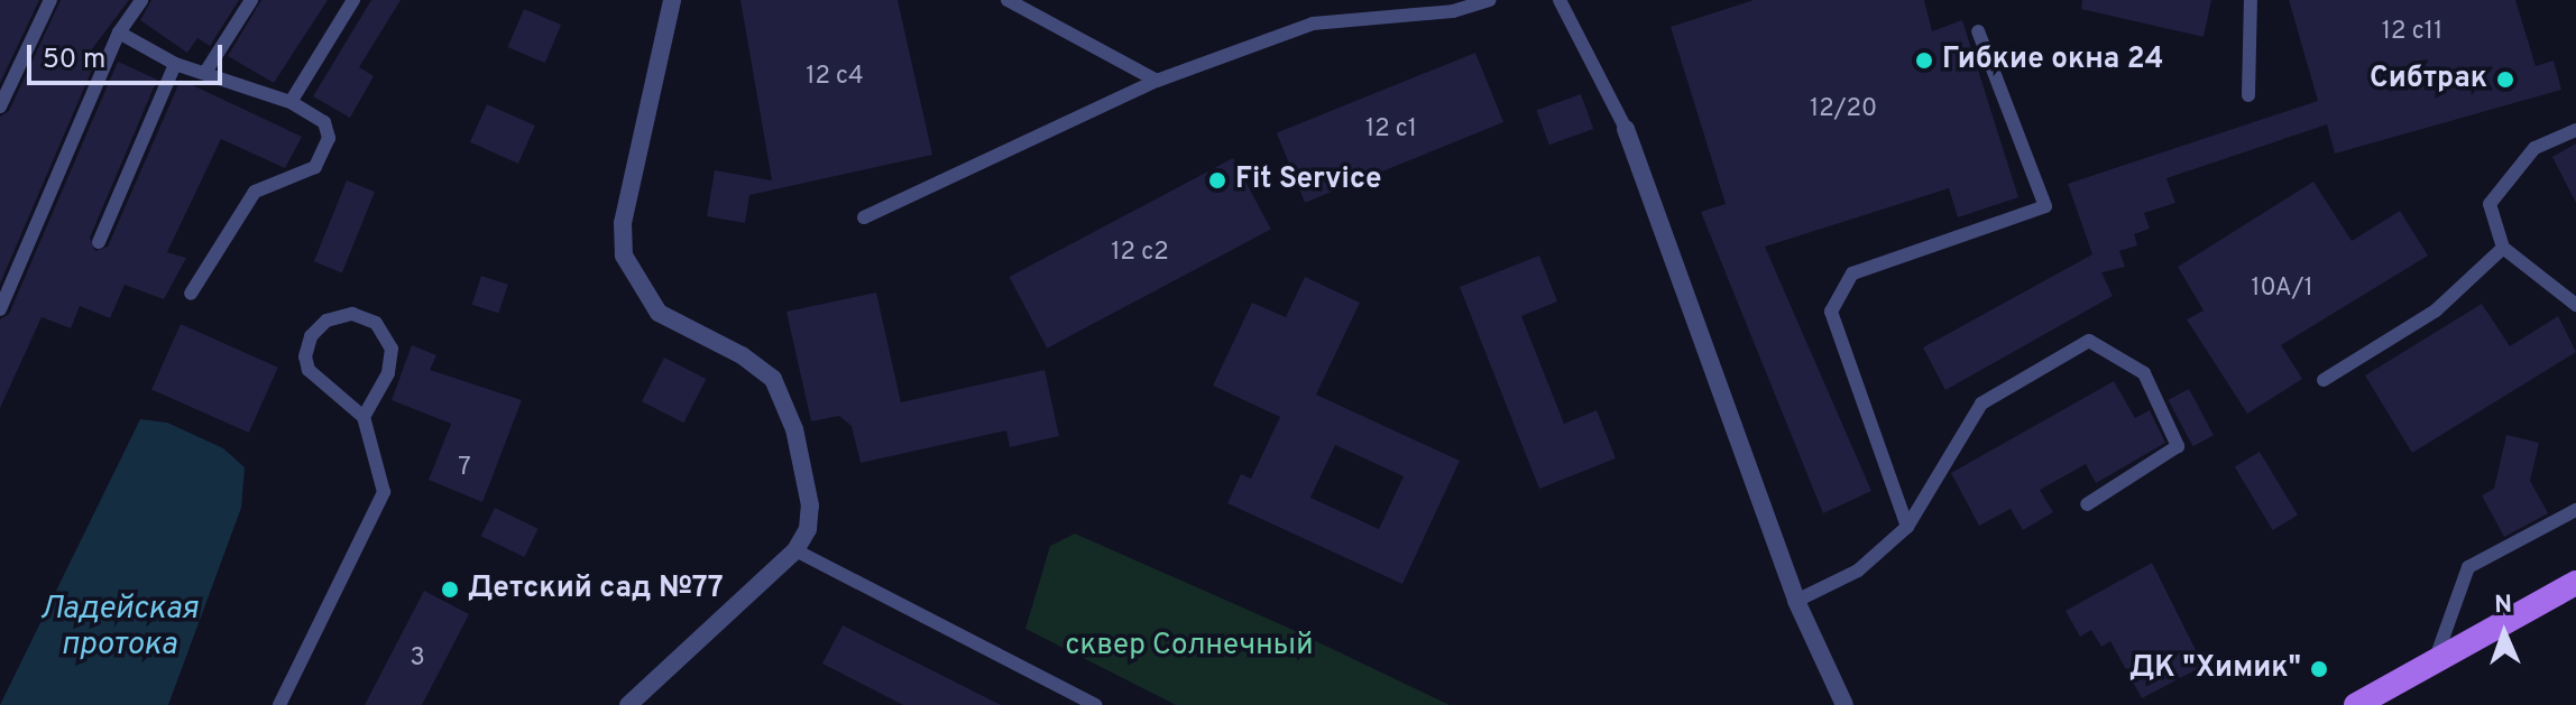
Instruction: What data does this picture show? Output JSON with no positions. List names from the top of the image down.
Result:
{
  "water": ["Ладейская протока"],
  "parks": ["сквер Солнечный"],
  "places": [
    "Гибкие окна 24",
    "Сибтрак",
    "Fit Service",
    "Детский сад №77",
    "ДК \"Химик\""
  ],
  "house_numbers": [
    "12 с11",
    "12 с4",
    "12/20",
    "12 с1",
    "12 с2",
    "10А/1",
    "7",
    "3"
  ],
  "scale_bar": "50 m",
  "north": "top"
}
